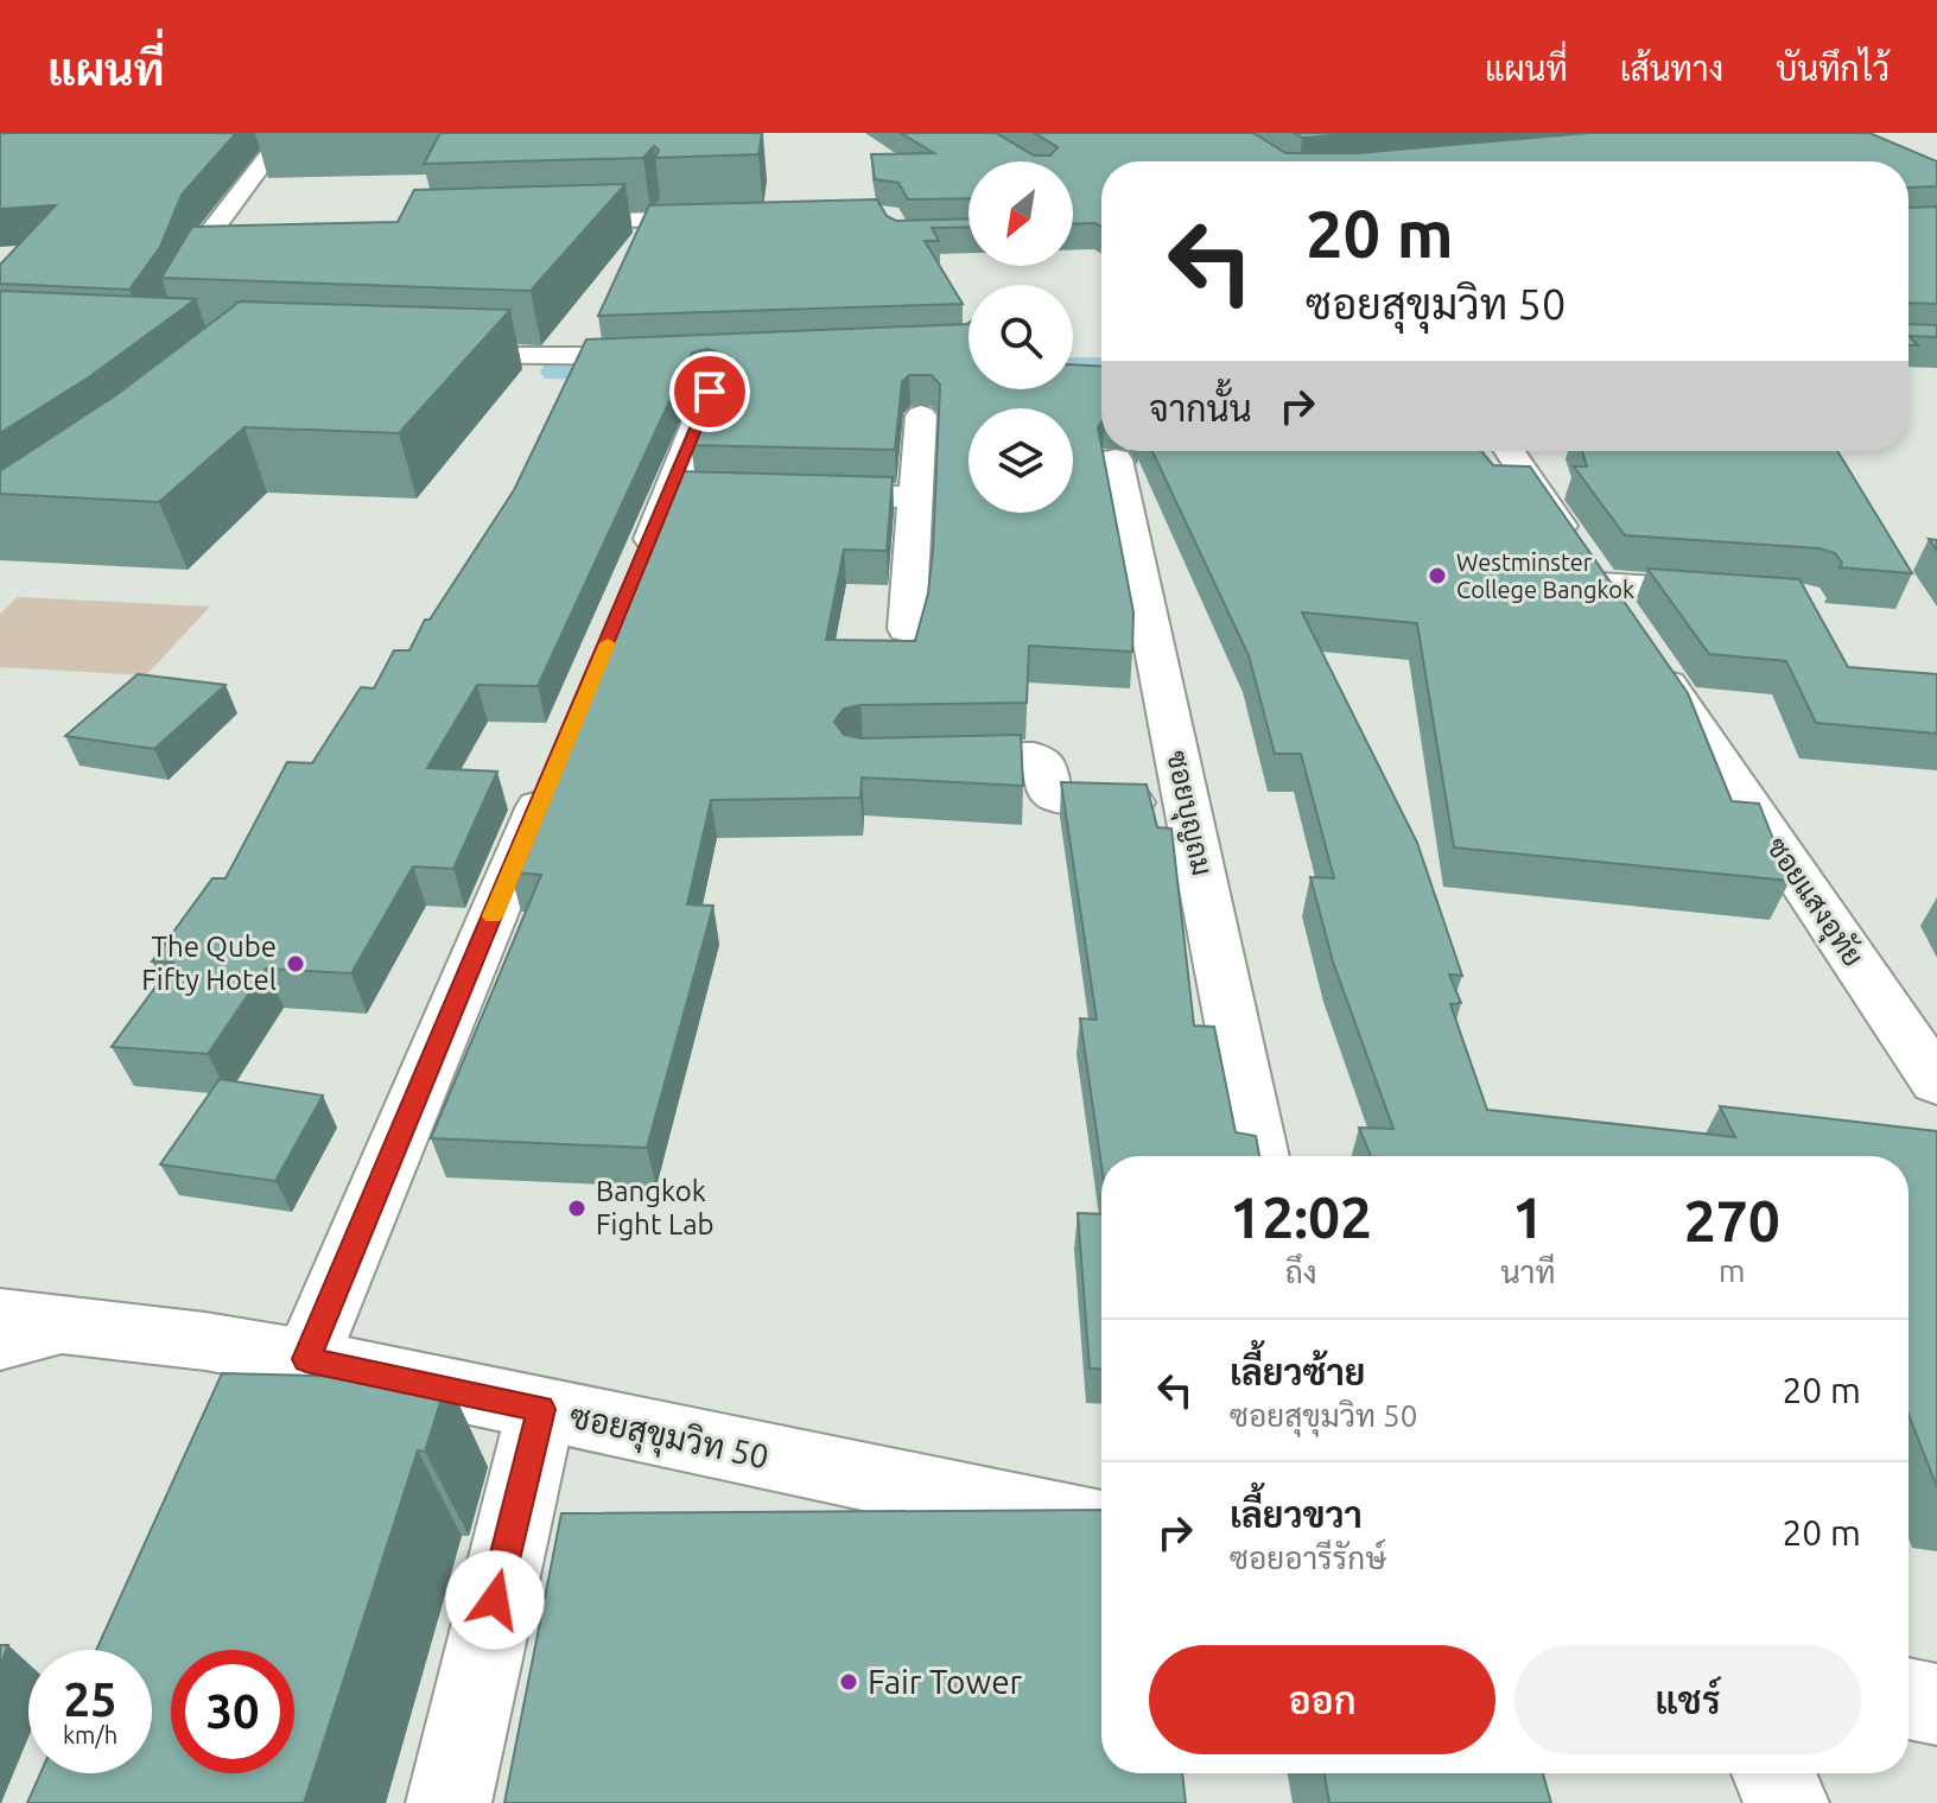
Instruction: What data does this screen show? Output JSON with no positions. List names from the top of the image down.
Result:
{
  "streets": {
    "main road": ["ซอยบุญถม", "ซอยแสงอุทัย", "ซอยสุขุมวิท 50"]
  },
  "places": [
    "Westminster College Bangkok",
    "The Qube Fifty Hotel",
    "Bangkok Fight Lab",
    "Fair Tower"
  ],
  "north": "bottom left",
  "page": {
    "header": "แผนที่",
    "nav": ["แผนที่", "เส้นทาง", "บันทึกไว้"],
    "turn": ["20 m", "ซอยสุขุมวิท 50"],
    "then": "จากนั้น",
    "eta": [
      "12:02",
      "ถึง",
      "1",
      "นาที",
      "270",
      "m"
    ],
    "list": [
      {
        "name": "เลี้ยวซ้าย",
        "note": "ซอยสุขุมวิท 50",
        "value": "20 m"
      },
      {
        "name": "เลี้ยวขวา",
        "note": "ซอยอารีรักษ์",
        "value": "20 m"
      }
    ],
    "buttons": ["ออก", "แชร์"],
    "speed": "25 km/h",
    "limit": "30"
  }
}
